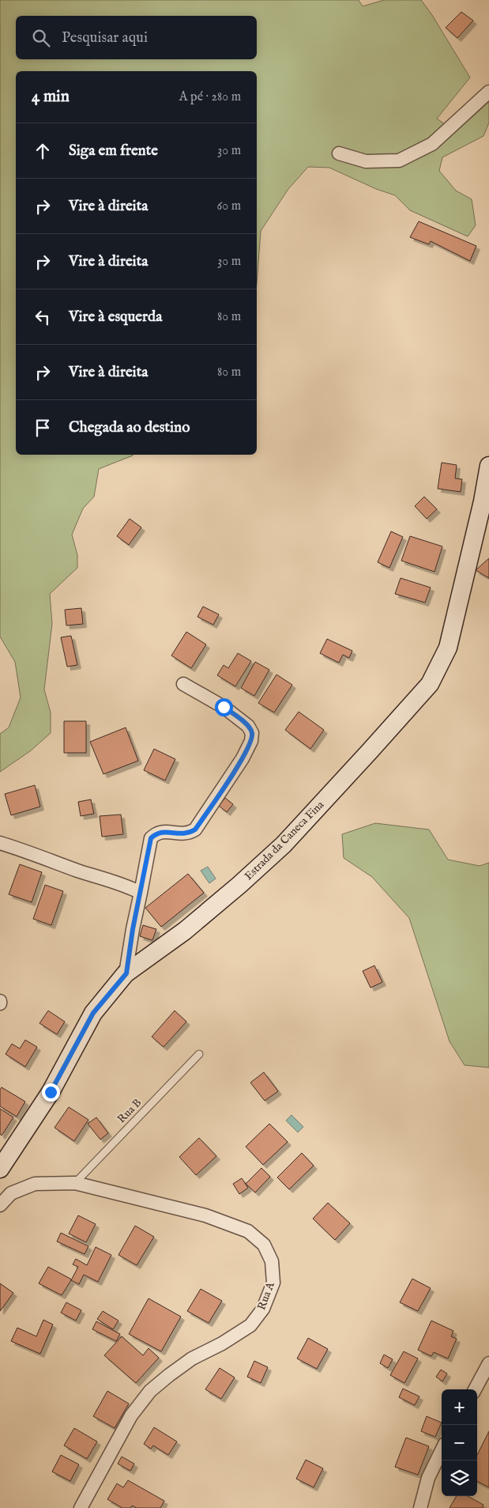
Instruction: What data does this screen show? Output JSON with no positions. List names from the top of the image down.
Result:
{
  "streets": {
    "street": ["Estrada da Caneca Fina", "Rua A"],
    "lane": ["Rua B"]
  },
  "crossings": [
    ["Rua B", "Rua A"]
  ],
  "page": {
    "search": "Pesquisar aqui",
    "heading": ["4 min", "A pé · 280 m"],
    "list": [
      ["Siga em frente", "30 m"],
      ["Vire à direita", "60 m"],
      ["Vire à direita", "30 m"],
      ["Vire à esquerda", "80 m"],
      ["Vire à direita", "80 m"],
      "Chegada ao destino"
    ],
    "map_buttons": ["+", "−"]
  }
}
